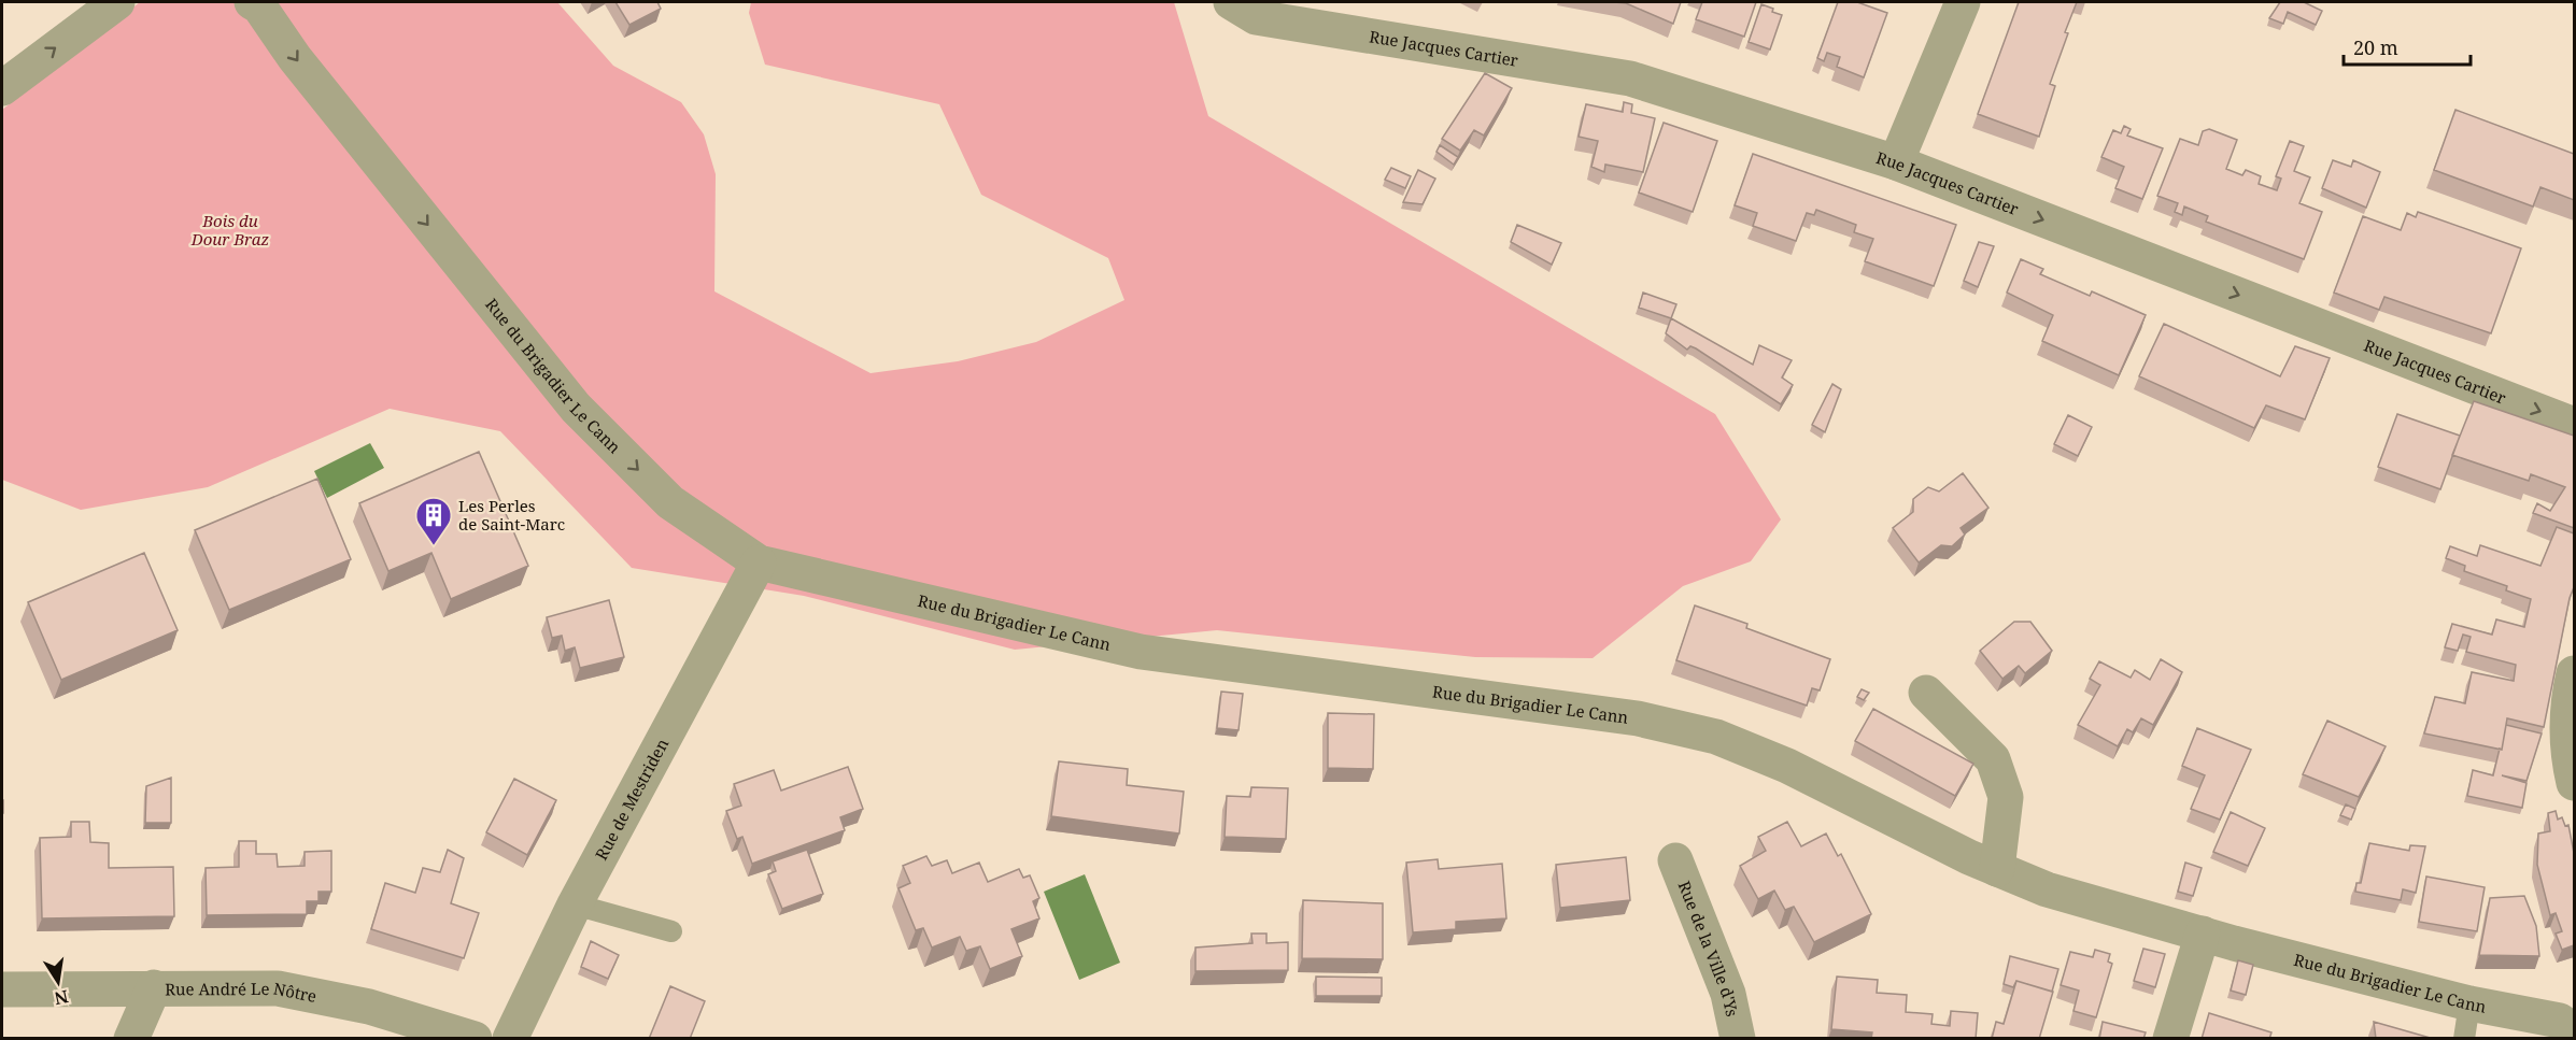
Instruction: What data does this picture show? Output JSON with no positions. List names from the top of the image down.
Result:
{
  "streets": {
    "street": [
      "Rue Jacques Cartier",
      "Rue du Brigadier Le Cann",
      "Rue de Mestriden",
      "Rue de la Ville d'Ys",
      "Rue André Le Nôtre"
    ]
  },
  "crossings": [
    ["Rue du Brigadier Le Cann", "Rue de Mestriden"]
  ],
  "one_way": ["Rue Jacques Cartier"],
  "parks": ["Bois du Dour Braz"],
  "places": {
    "building": ["Les Perles de Saint-Marc"]
  },
  "scale_bar": "20 m",
  "north": "bottom"
}
